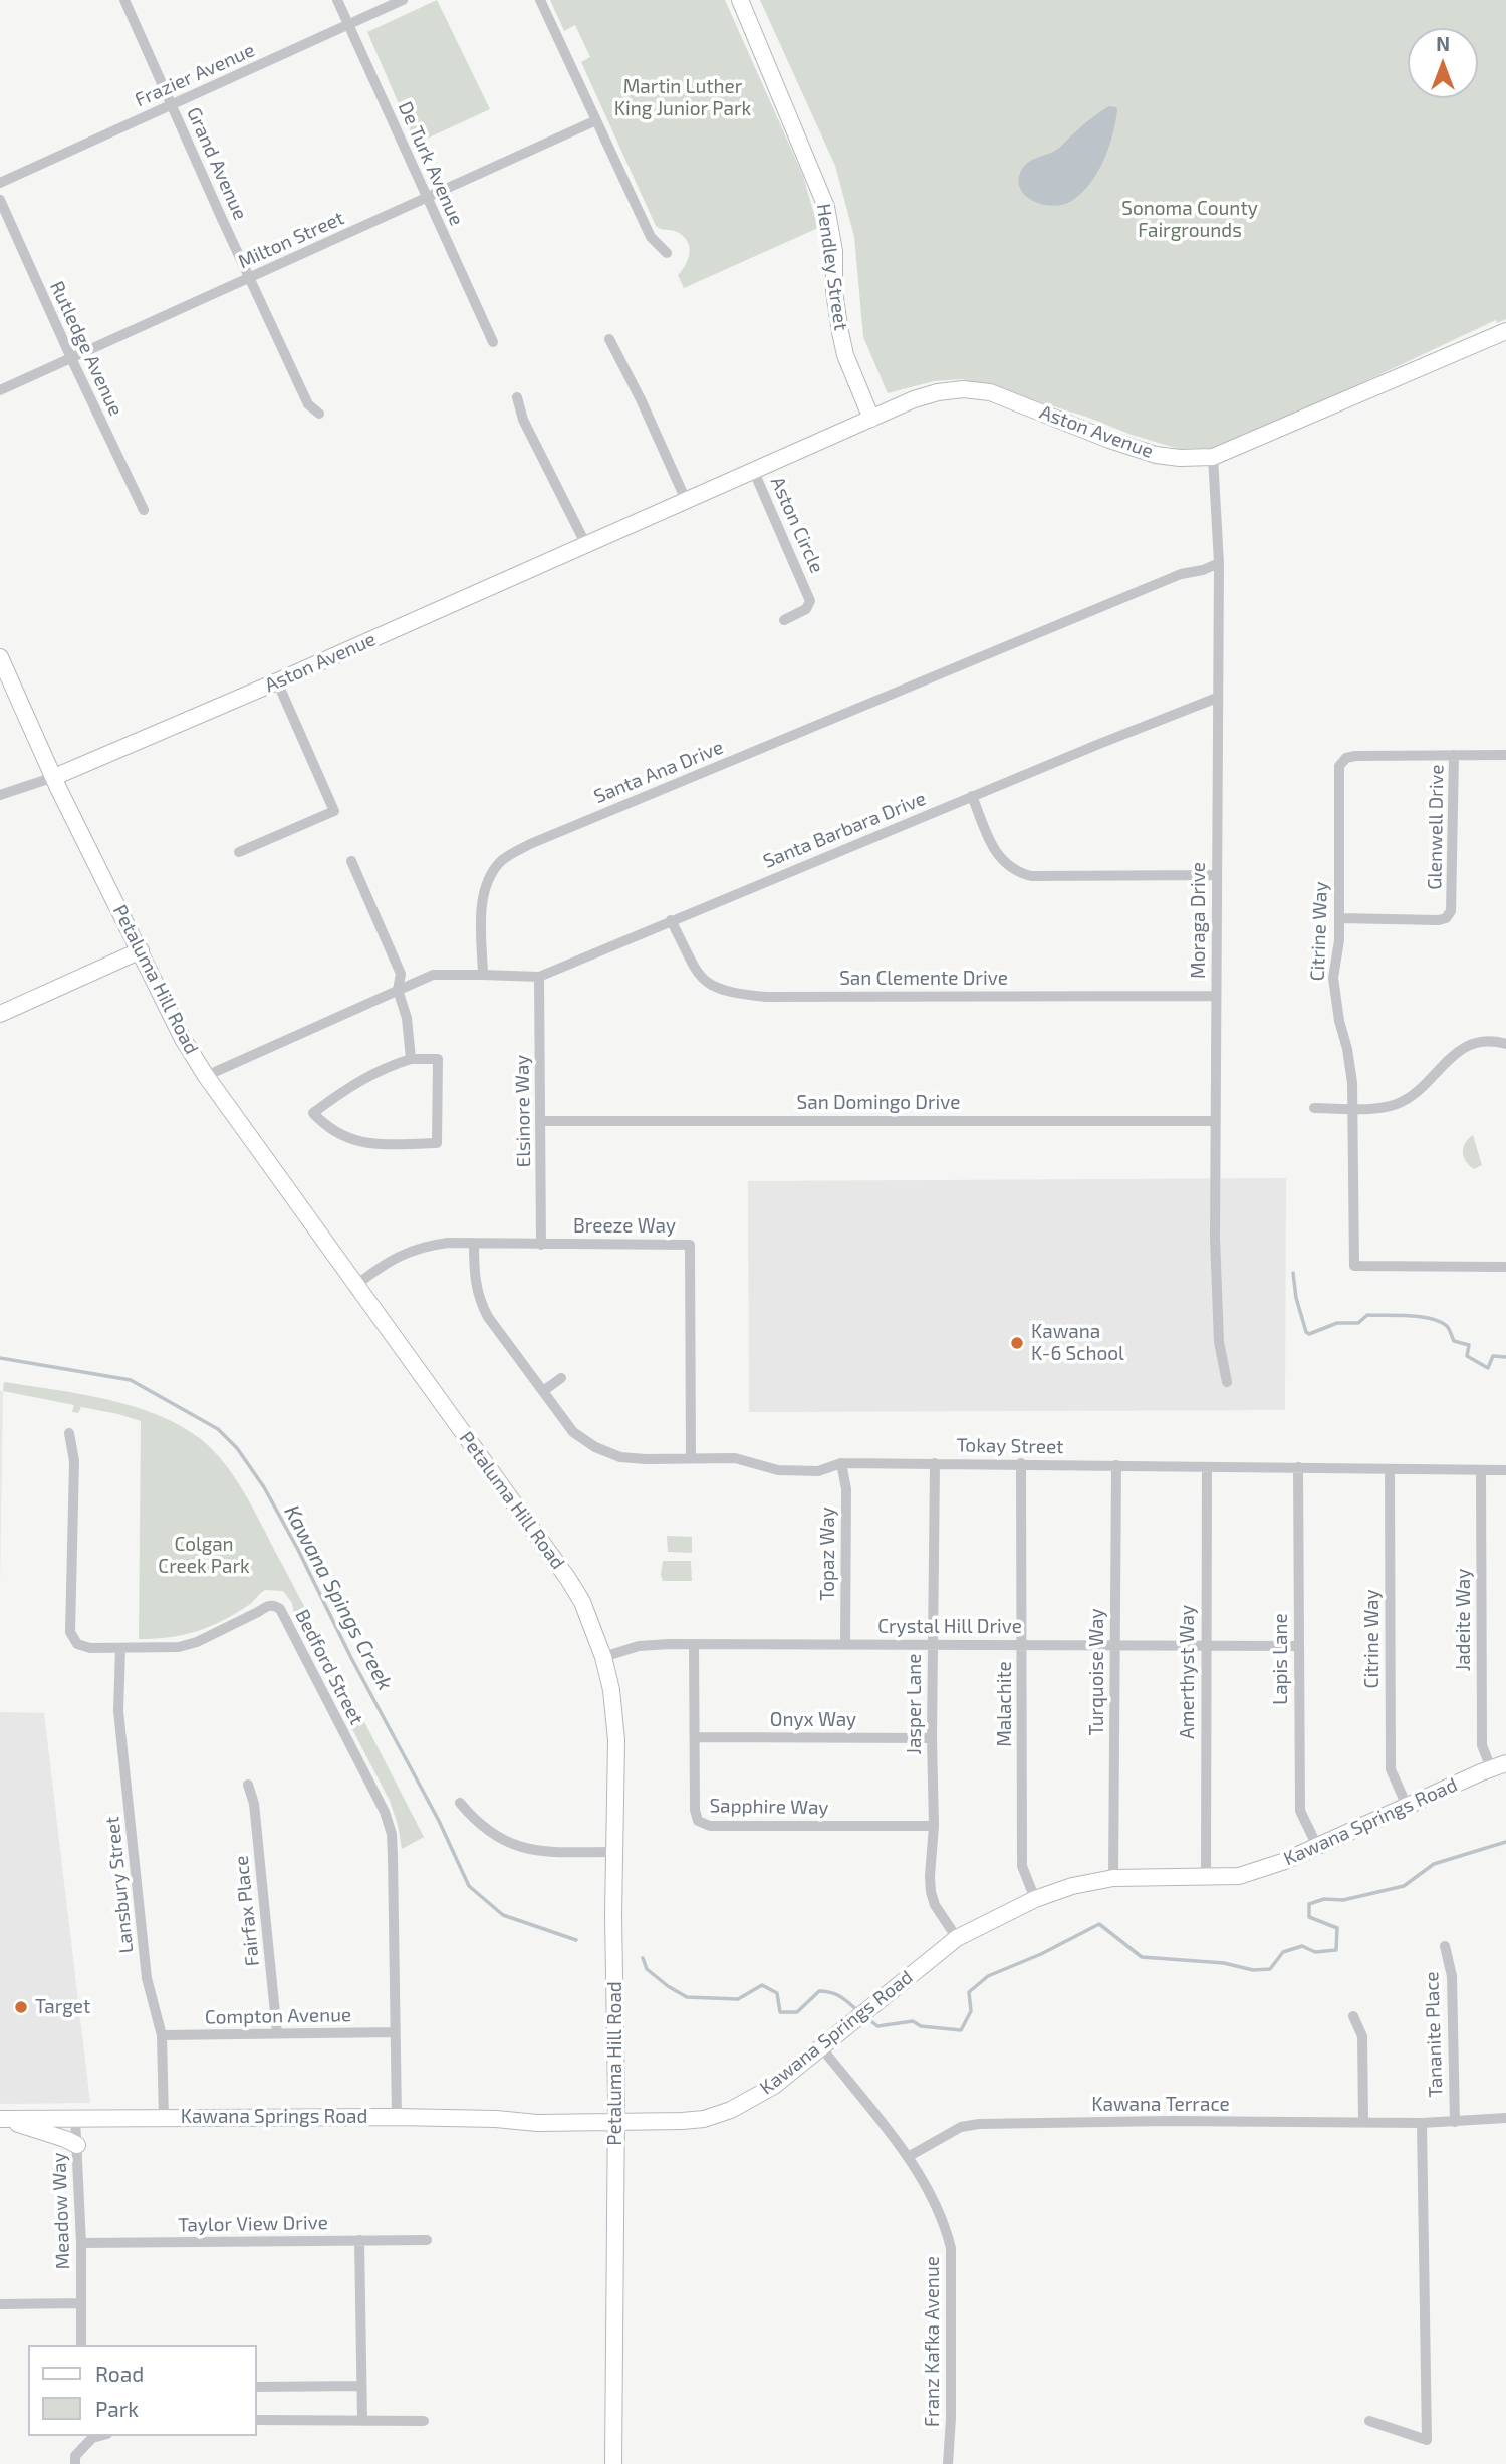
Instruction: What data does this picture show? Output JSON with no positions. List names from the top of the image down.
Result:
{
  "streets": {
    "street": [
      "Frazier Avenue",
      "Grand Avenue",
      "De Turk Avenue",
      "Milton Street",
      "Hendley Street",
      "Rutledge Avenue",
      "Aston Avenue",
      "Aston Circle",
      "Santa Ana Drive",
      "Glenwell Drive",
      "Santa Barbara Drive",
      "Moraga Drive",
      "Citrine Way",
      "San Clemente Drive",
      "Petaluma Hill Road",
      "San Domingo Drive",
      "Elsinore Way",
      "Breeze Way",
      "Tokay Street",
      "Topaz Way",
      "Jadeite Way",
      "Crystal Hill Drive",
      "Lapis Lane",
      "Bedford Street",
      "Turquoise Way",
      "Amerthyst Way",
      "Jasper Lane",
      "Malachite",
      "Onyx Way",
      "Sapphire Way",
      "Kawana Springs Road",
      "Lansbury Street",
      "Fairfax Place",
      "Compton Avenue",
      "Tananite Place",
      "Kawana Terrace",
      "Meadow Way",
      "Taylor View Drive",
      "Franz Kafka Avenue"
    ]
  },
  "crossings": [
    ["Frazier Avenue", "Grand Avenue"],
    ["Frazier Avenue", "De Turk Avenue"],
    ["Grand Avenue", "Milton Street"],
    ["De Turk Avenue", "Milton Street"],
    ["Milton Street", "Rutledge Avenue"],
    ["Hendley Street", "Aston Avenue"],
    ["Aston Avenue", "Aston Circle"],
    ["Aston Avenue", "Moraga Drive"],
    ["Aston Avenue", "Petaluma Hill Road"],
    ["Santa Ana Drive", "Santa Barbara Drive"],
    ["Santa Ana Drive", "Moraga Drive"],
    ["Glenwell Drive", "Citrine Way"],
    ["Santa Barbara Drive", "Moraga Drive"],
    ["Santa Barbara Drive", "San Clemente Drive"],
    ["Santa Barbara Drive", "Elsinore Way"],
    ["Moraga Drive", "San Clemente Drive"],
    ["Moraga Drive", "San Domingo Drive"],
    ["Citrine Way", "Tokay Street"],
    ["Citrine Way", "Kawana Springs Road"],
    ["Petaluma Hill Road", "Breeze Way"],
    ["Petaluma Hill Road", "Crystal Hill Drive"],
    ["Petaluma Hill Road", "Kawana Springs Road"],
    ["San Domingo Drive", "Elsinore Way"],
    ["Elsinore Way", "Breeze Way"],
    ["Breeze Way", "Tokay Street"],
    ["Tokay Street", "Topaz Way"],
    ["Tokay Street", "Jadeite Way"],
    ["Tokay Street", "Lapis Lane"],
    ["Tokay Street", "Turquoise Way"],
    ["Tokay Street", "Amerthyst Way"],
    ["Tokay Street", "Jasper Lane"],
    ["Tokay Street", "Malachite"],
    ["Topaz Way", "Crystal Hill Drive"],
    ["Jadeite Way", "Kawana Springs Road"],
    ["Crystal Hill Drive", "Lapis Lane"],
    ["Crystal Hill Drive", "Turquoise Way"],
    ["Crystal Hill Drive", "Amerthyst Way"],
    ["Crystal Hill Drive", "Jasper Lane"],
    ["Crystal Hill Drive", "Malachite"],
    ["Crystal Hill Drive", "Sapphire Way"],
    ["Lapis Lane", "Kawana Springs Road"],
    ["Bedford Street", "Kawana Springs Road"],
    ["Bedford Street", "Lansbury Street"],
    ["Bedford Street", "Compton Avenue"],
    ["Turquoise Way", "Kawana Springs Road"],
    ["Amerthyst Way", "Kawana Springs Road"],
    ["Jasper Lane", "Onyx Way"],
    ["Jasper Lane", "Sapphire Way"],
    ["Jasper Lane", "Kawana Springs Road"],
    ["Malachite", "Kawana Springs Road"],
    ["Onyx Way", "Sapphire Way"],
    ["Kawana Springs Road", "Lansbury Street"],
    ["Kawana Springs Road", "Meadow Way"],
    ["Kawana Springs Road", "Franz Kafka Avenue"],
    ["Lansbury Street", "Compton Avenue"],
    ["Fairfax Place", "Compton Avenue"],
    ["Tananite Place", "Kawana Terrace"],
    ["Kawana Terrace", "Franz Kafka Avenue"],
    ["Meadow Way", "Taylor View Drive"]
  ],
  "water": ["Kawana Spings Creek"],
  "parks": ["Martin Luther King Junior Park", "Sonoma County Fairgrounds", "Colgan Creek Park"],
  "places": ["Kawana K-6 School", "Target"],
  "legend": ["Road", "Park"],
  "north": "top"
}
